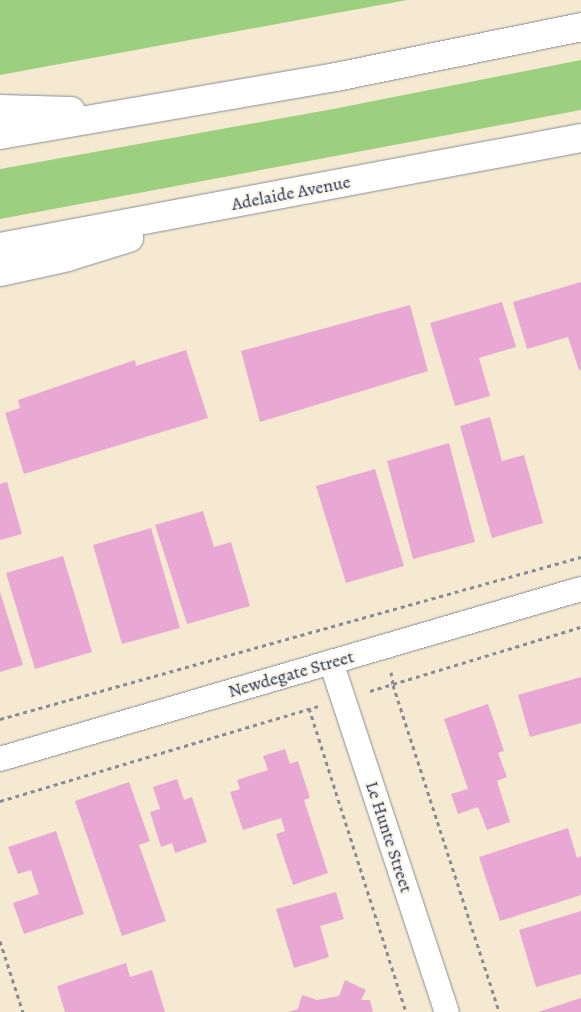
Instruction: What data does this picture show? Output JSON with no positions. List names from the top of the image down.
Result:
{
  "streets": {
    "highway": ["Adelaide Avenue"],
    "street": ["Newdegate Street", "Le Hunte Street"]
  },
  "crossings": [
    ["Newdegate Street", "Le Hunte Street"]
  ]
}
